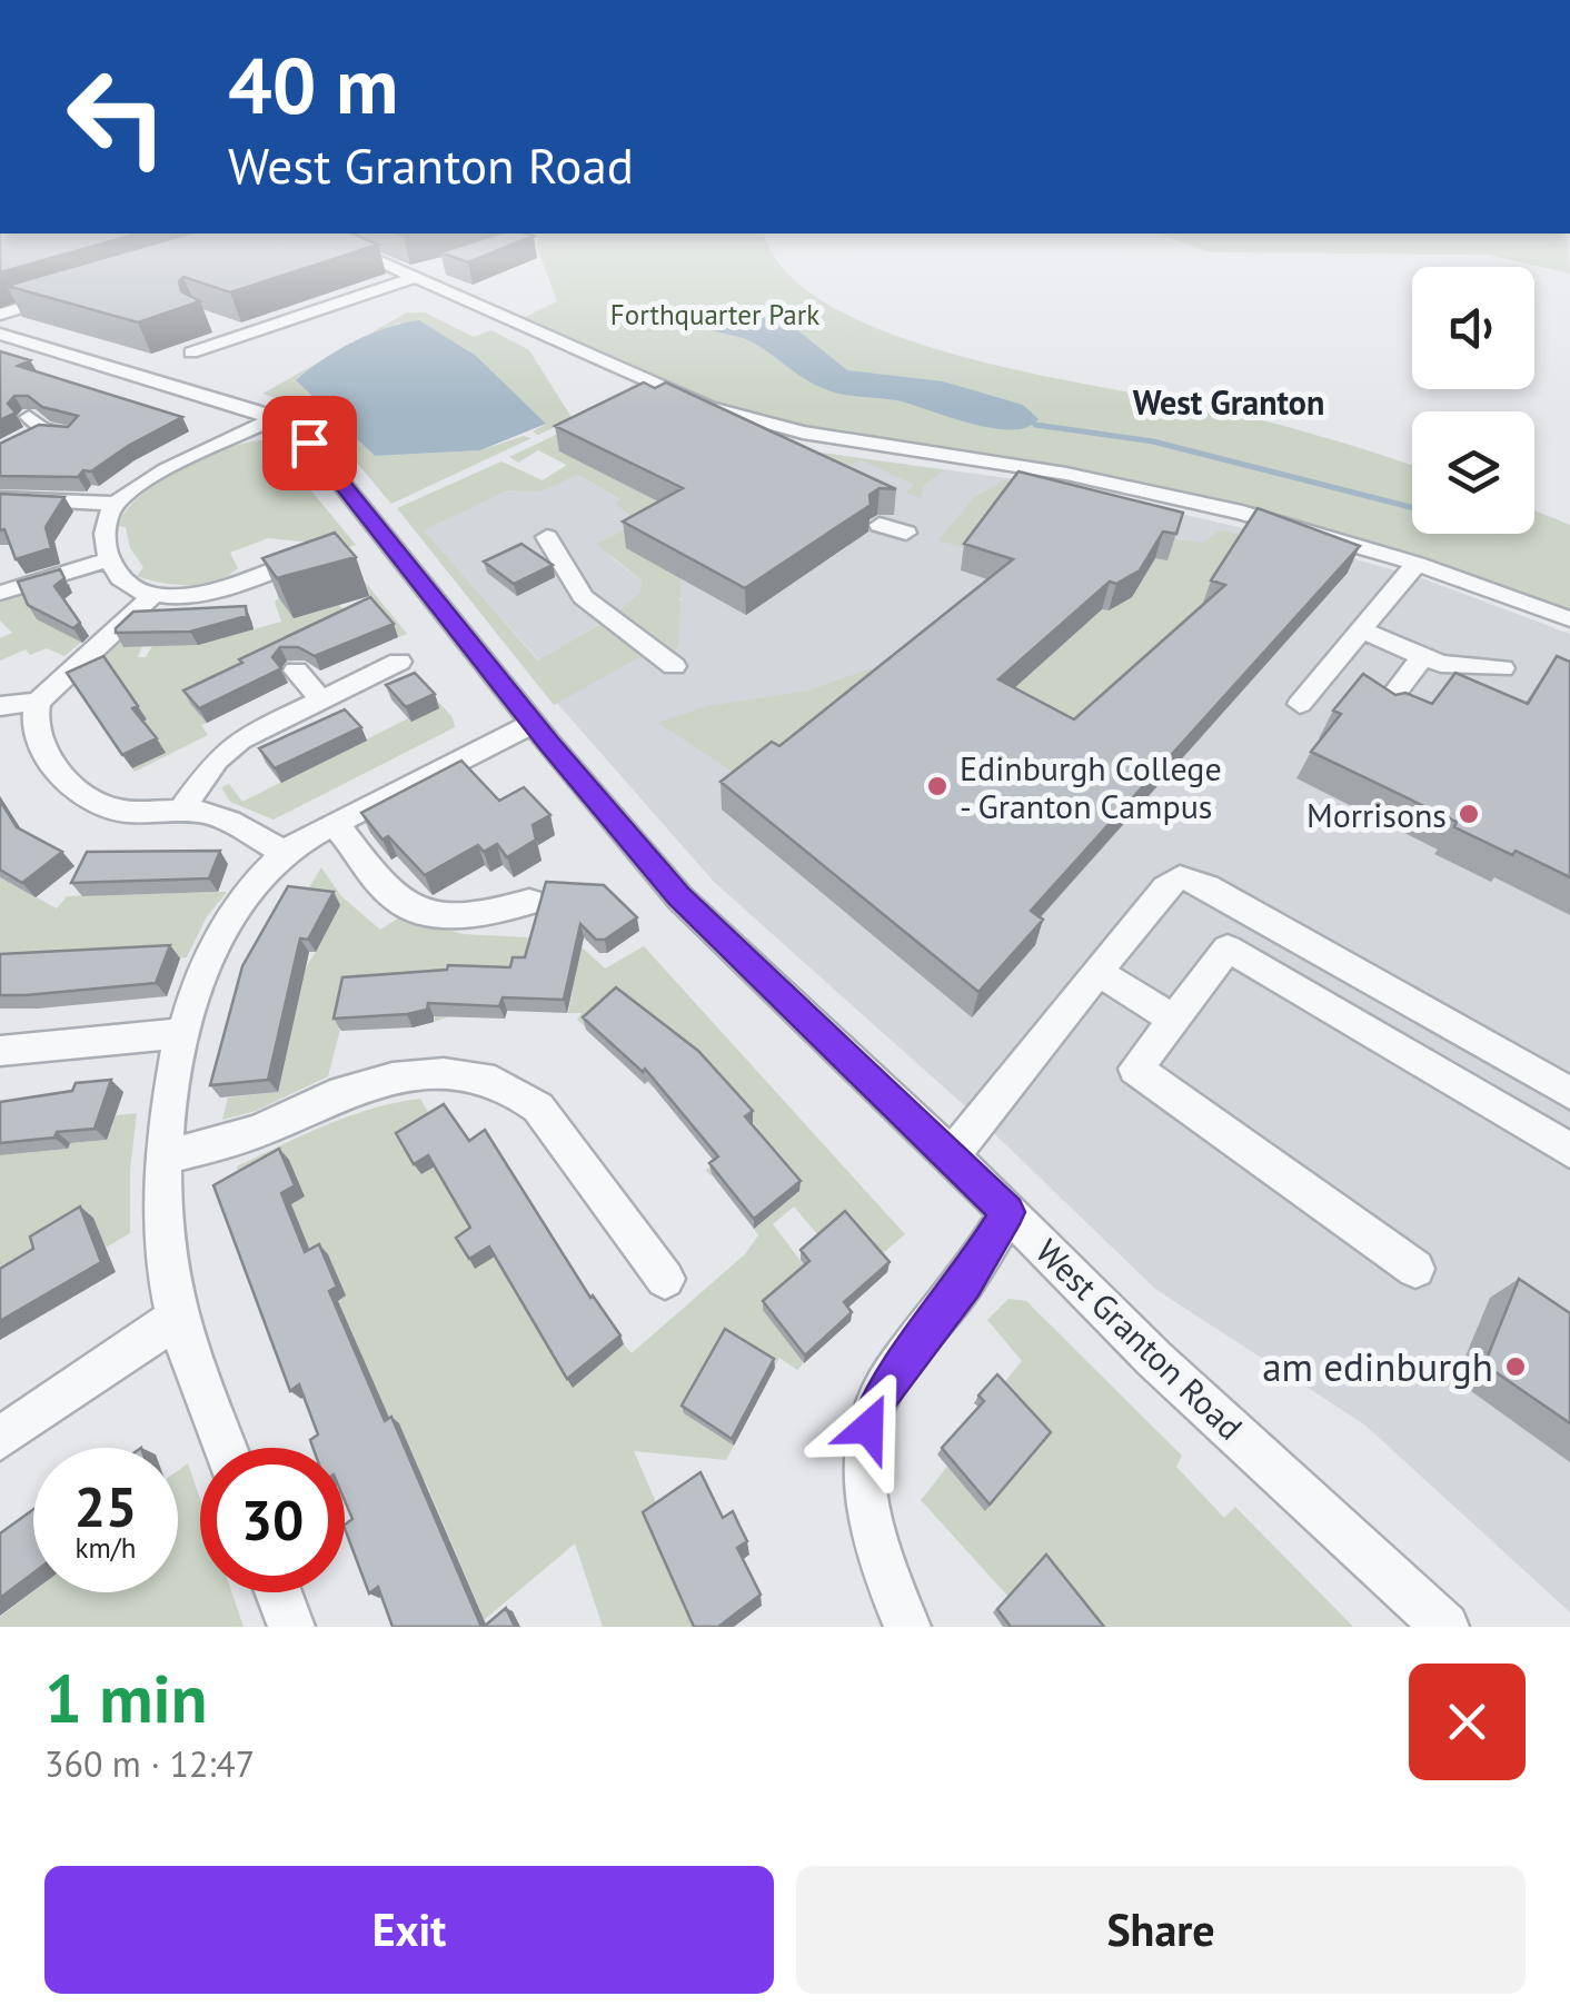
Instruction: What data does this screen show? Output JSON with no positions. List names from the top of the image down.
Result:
{
  "streets": {
    "street": ["West Granton Road"]
  },
  "districts": ["West Granton"],
  "parks": ["Forthquarter Park"],
  "places": ["Edinburgh College - Granton Campus", "Morrisons", "am edinburgh"],
  "page": {
    "turn": ["40 m", "West Granton Road"],
    "speed": "25 km/h",
    "limit": "30",
    "heading": ["1 min", "360 m · 12:47"],
    "buttons": ["Exit", "Share"]
  }
}
